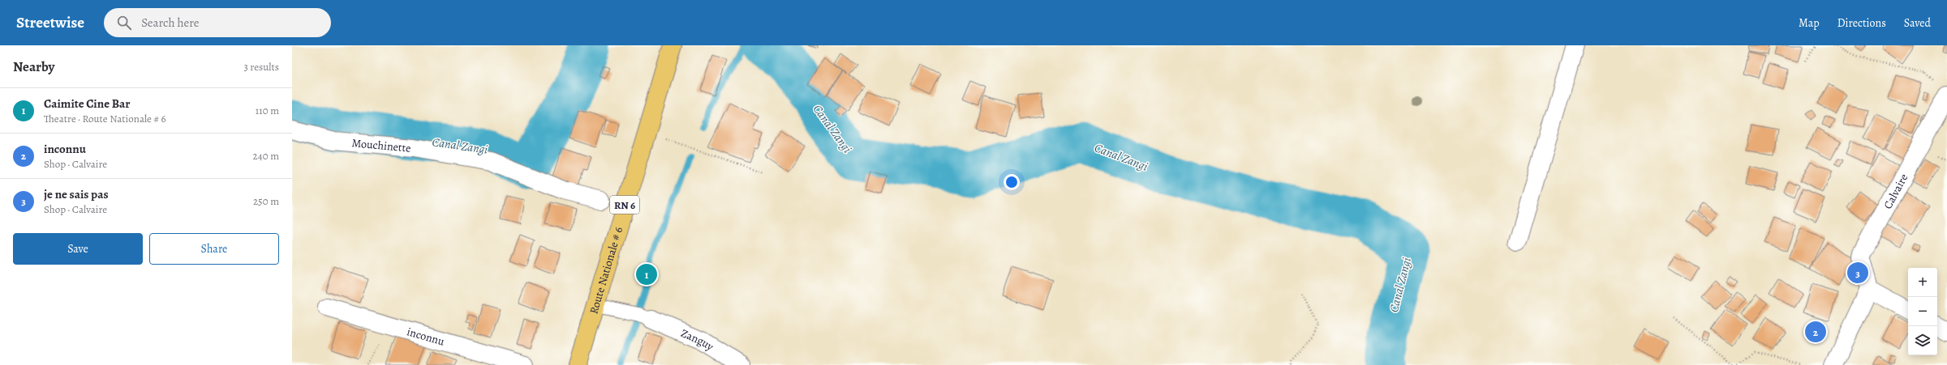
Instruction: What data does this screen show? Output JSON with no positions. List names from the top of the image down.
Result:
{
  "streets": {
    "main road": ["RN 6", "Route Nationale # 6"],
    "street": [
      "Mouchinette",
      "Calvaire",
      "inconnu",
      "Zanguy"
    ]
  },
  "water": ["Canal Zangi"],
  "page": {
    "header": "Streetwise",
    "search": "Search here",
    "nav": ["Map", "Directions", "Saved"],
    "heading": ["Nearby", "3 results"],
    "list": [
      {
        "mark": "1",
        "name": "Caimite Cine Bar",
        "note": "Theatre · Route Nationale # 6",
        "value": "110 m"
      },
      {
        "mark": "2",
        "name": "inconnu",
        "note": "Shop · Calvaire",
        "value": "240 m"
      },
      {
        "mark": "3",
        "name": "je ne sais pas",
        "note": "Shop · Calvaire",
        "value": "250 m"
      }
    ],
    "buttons": ["Save", "Share"],
    "pins": ["3", "1", "2"],
    "map_buttons": ["+", "−"]
  }
}
